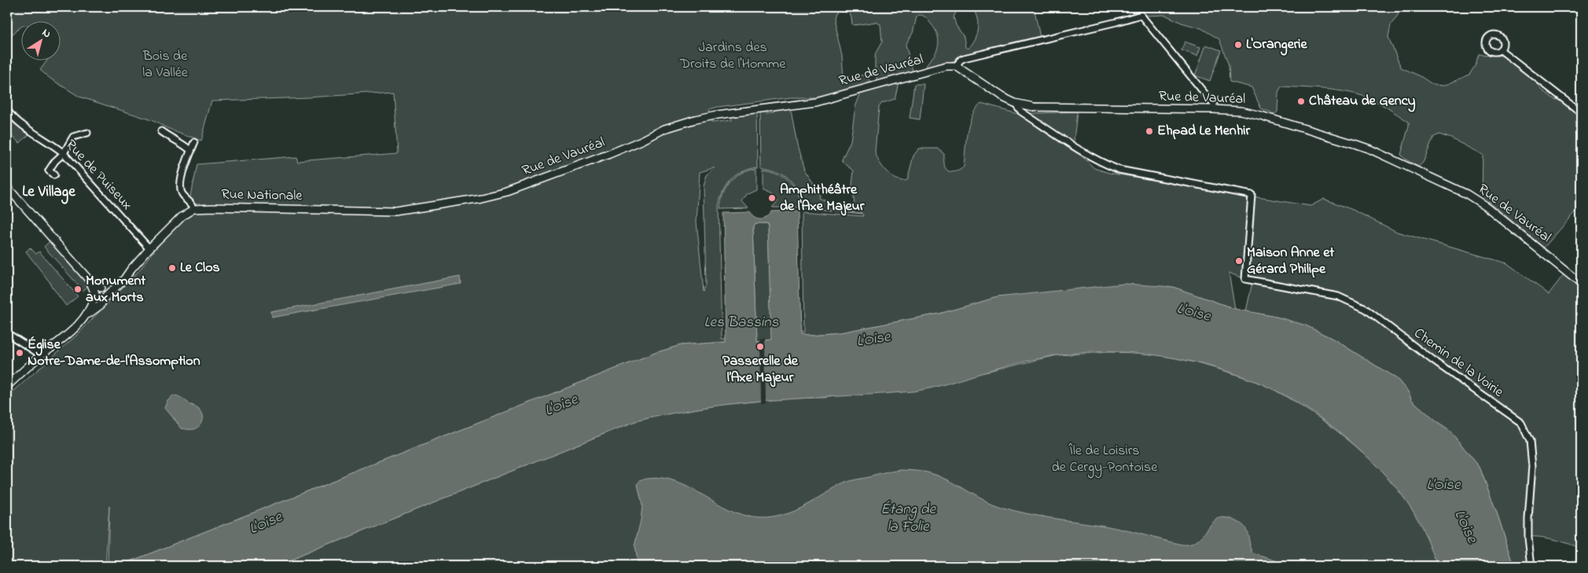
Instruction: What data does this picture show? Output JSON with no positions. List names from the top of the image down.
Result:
{
  "streets": {
    "street": [
      "Rue de Vauréal",
      "Rue de Puiseux",
      "Rue Nationale",
      "Chemin de la Voirie"
    ]
  },
  "crossings": [
    ["Rue de Vauréal", "Rue Nationale"],
    ["Rue de Vauréal", "Chemin de la Voirie"]
  ],
  "districts": ["Le Village"],
  "water": [
    "L'Oise",
    "Les Bassins",
    "L’Oise",
    "Étang de la Folie"
  ],
  "parks": ["Jardins des Droits de l'Homme", "Bois de la Vallée", "Île de Loisirs de Cergy-Pontoise"],
  "places": [
    "L'Orangerie",
    "Château de Gency",
    "Ehpad Le Menhir",
    "Amphithéâtre de l'Axe Majeur",
    "Maison Anne et Gérard Philipe",
    "Le Clos",
    "Monument aux Morts",
    "Passerelle de l’Axe Majeur",
    "Église Notre-Dame-de-l'Assomption"
  ],
  "north": "top right"
}
